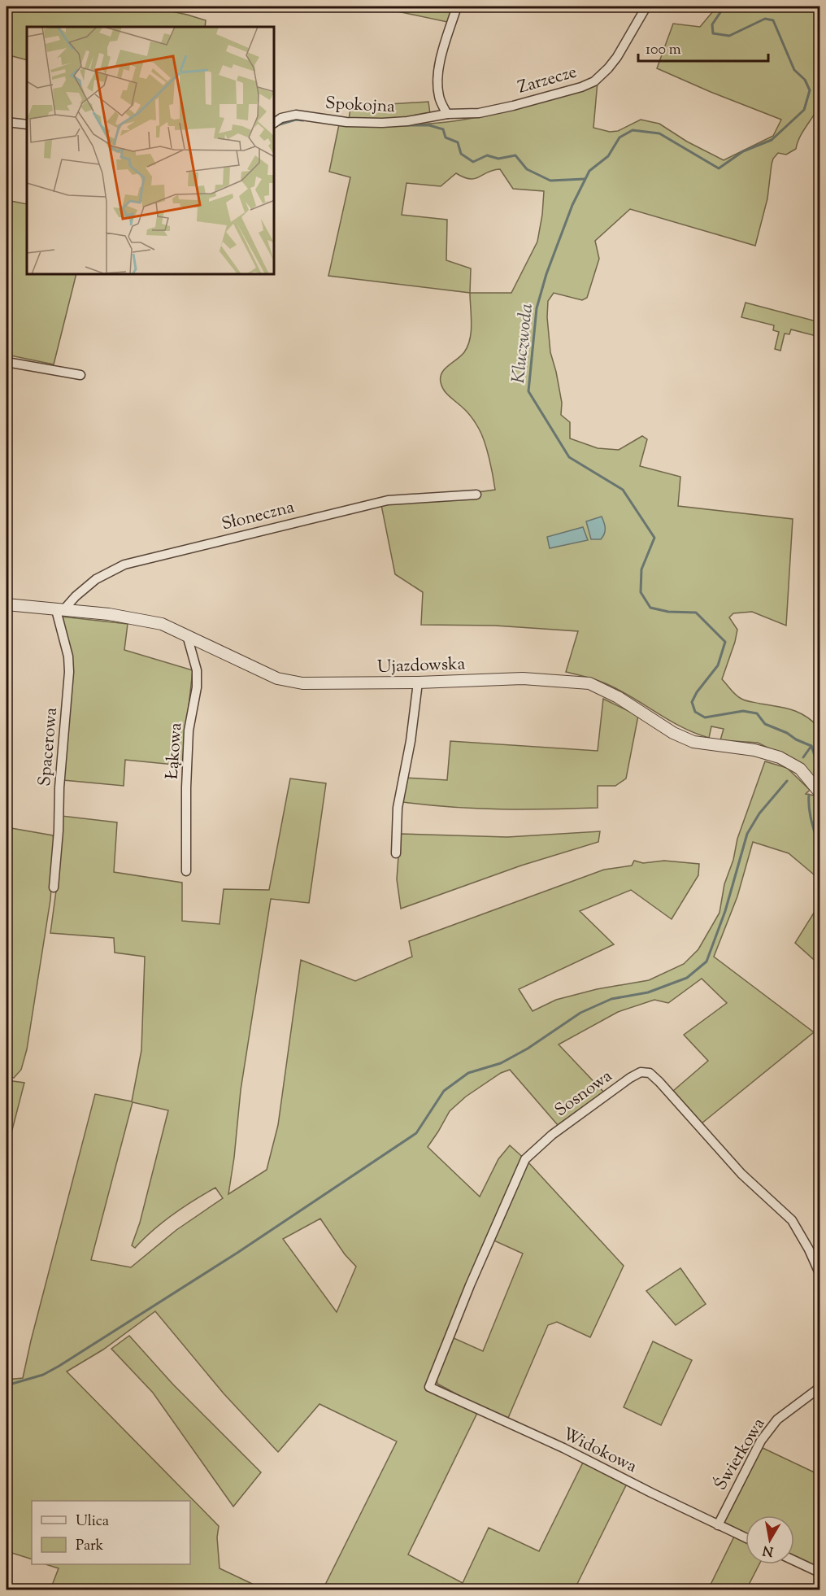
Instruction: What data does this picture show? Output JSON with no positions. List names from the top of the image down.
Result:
{
  "streets": {
    "street": [
      "Zarzecze",
      "Spokojna",
      "Słoneczna",
      "Ujazdowska",
      "Spacerowa",
      "Łąkowa",
      "Sosnowa",
      "Widokowa",
      "Świerkowa"
    ]
  },
  "crossings": [
    ["Zarzecze", "Spokojna"],
    ["Słoneczna", "Ujazdowska"],
    ["Słoneczna", "Spacerowa"],
    ["Ujazdowska", "Spacerowa"],
    ["Ujazdowska", "Łąkowa"],
    ["Sosnowa", "Widokowa"],
    ["Widokowa", "Świerkowa"]
  ],
  "water": ["Kluczwoda"],
  "legend": ["Ulica", "Park"],
  "scale_bar": "100 m",
  "north": "bottom"
}
